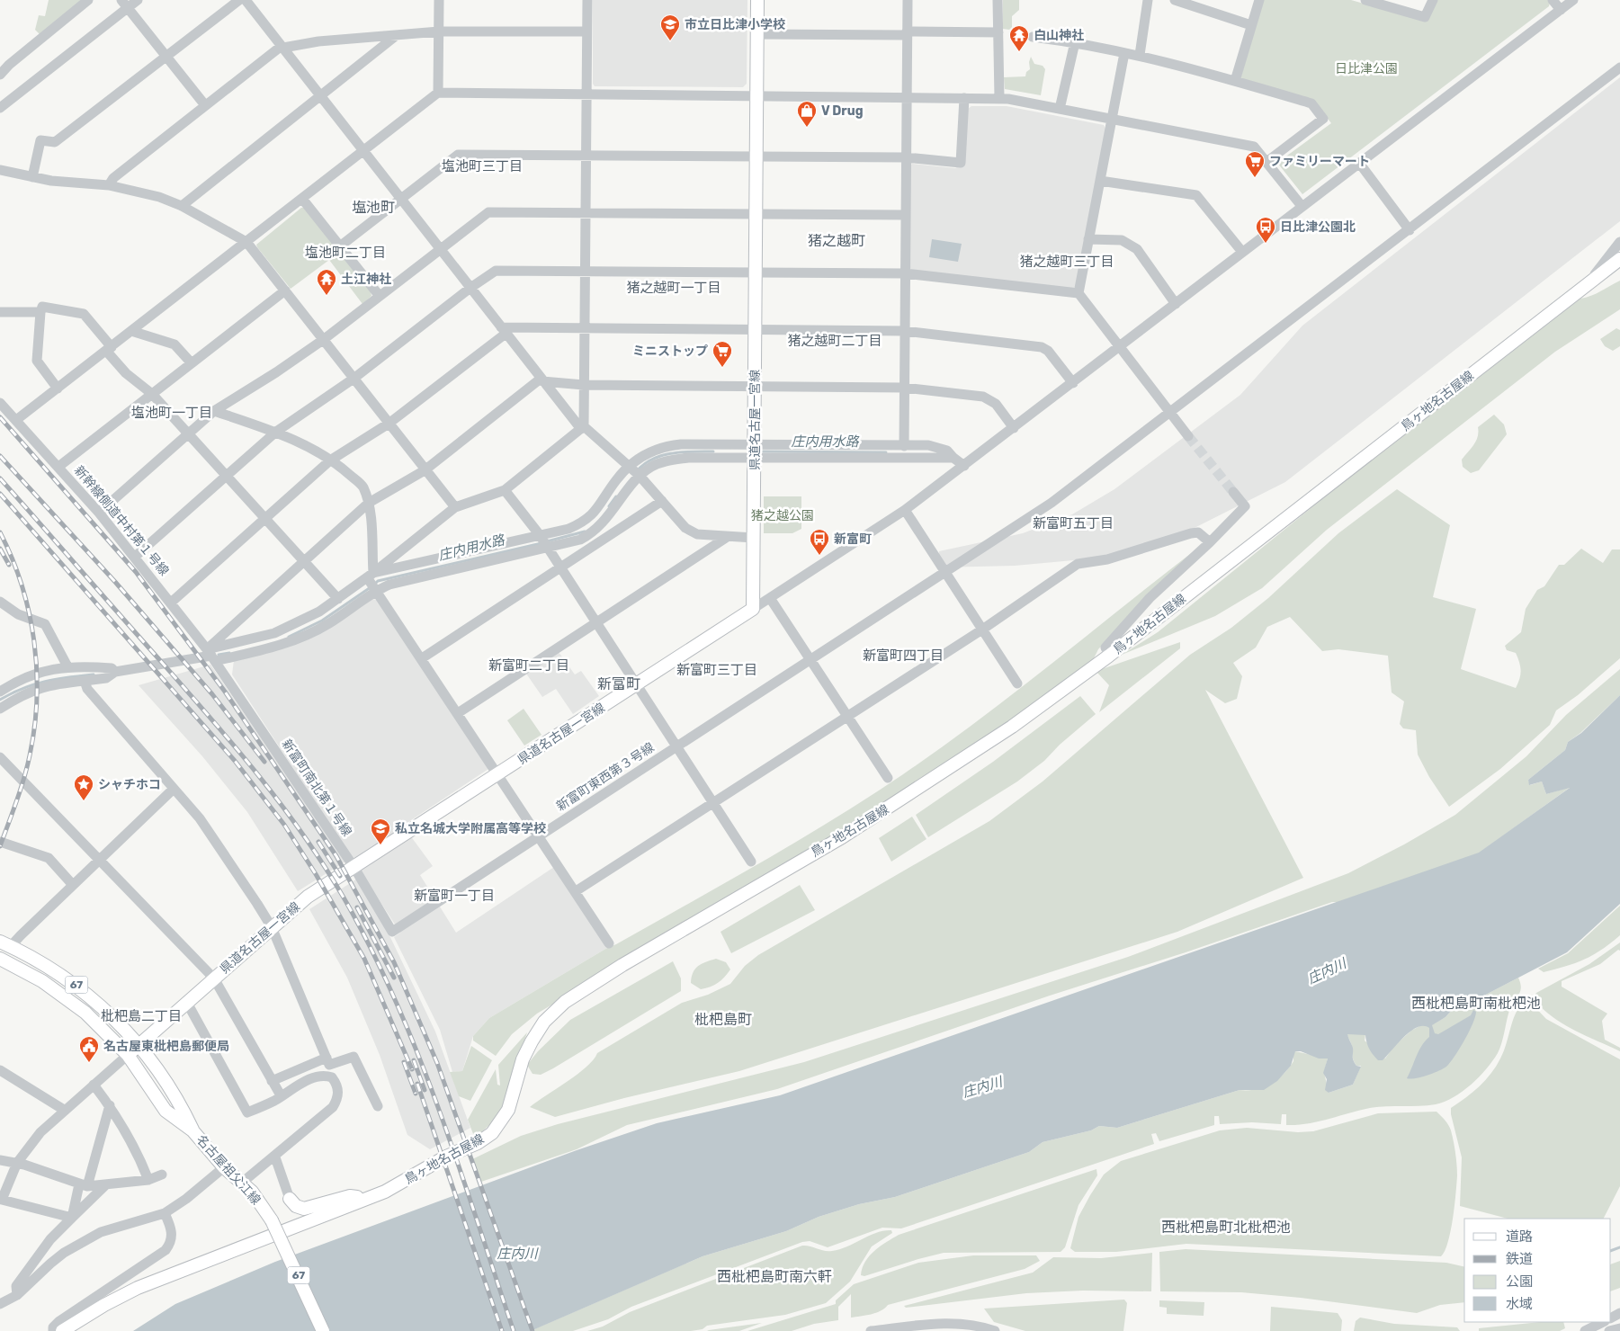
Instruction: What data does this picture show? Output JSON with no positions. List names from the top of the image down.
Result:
{
  "streets": {
    "main road": [
      "鳥ヶ地名古屋線",
      "県道名古屋一宮線",
      "67",
      "名古屋祖父江線"
    ],
    "street": ["新幹線側道中村第１号線", "新富町東西第３号線", "新富町南北第１号線"]
  },
  "crossings": [
    ["県道名古屋一宮線", "新富町南北第１号線"],
    ["県道名古屋一宮線", "名古屋祖父江線"],
    ["新幹線側道中村第１号線", "新富町南北第１号線"],
    ["新富町東西第３号線", "新富町南北第１号線"]
  ],
  "districts": [
    "塩池町三丁目",
    "塩池町",
    "猪之越町",
    "塩池町二丁目",
    "猪之越町三丁目",
    "猪之越町一丁目",
    "猪之越町二丁目",
    "塩池町一丁目",
    "新富町五丁目",
    "新富町四丁目",
    "新富町二丁目",
    "新富町三丁目",
    "新富町",
    "新富町一丁目",
    "西枇杷島町南枇杷池",
    "枇杷島二丁目",
    "枇杷島町",
    "西枇杷島町北枇杷池",
    "西枇杷島町南六軒"
  ],
  "water": ["庄内用水路", "庄内川"],
  "parks": ["日比津公園", "猪之越公園"],
  "places": {
    "school or university": ["市立日比津小学校", "私立名城大学附属高等学校"],
    "temple": ["白山神社", "土江神社"],
    "shop": ["V Drug"],
    "supermarket": ["ファミリーマート", "ミニストップ"],
    "bus stop": ["日比津公園北", "新富町"],
    "place": ["シャチホコ"],
    "public building": ["名古屋東枇杷島郵便局"]
  },
  "legend": [
    "道路",
    "鉄道",
    "公園",
    "水域"
  ]
}
